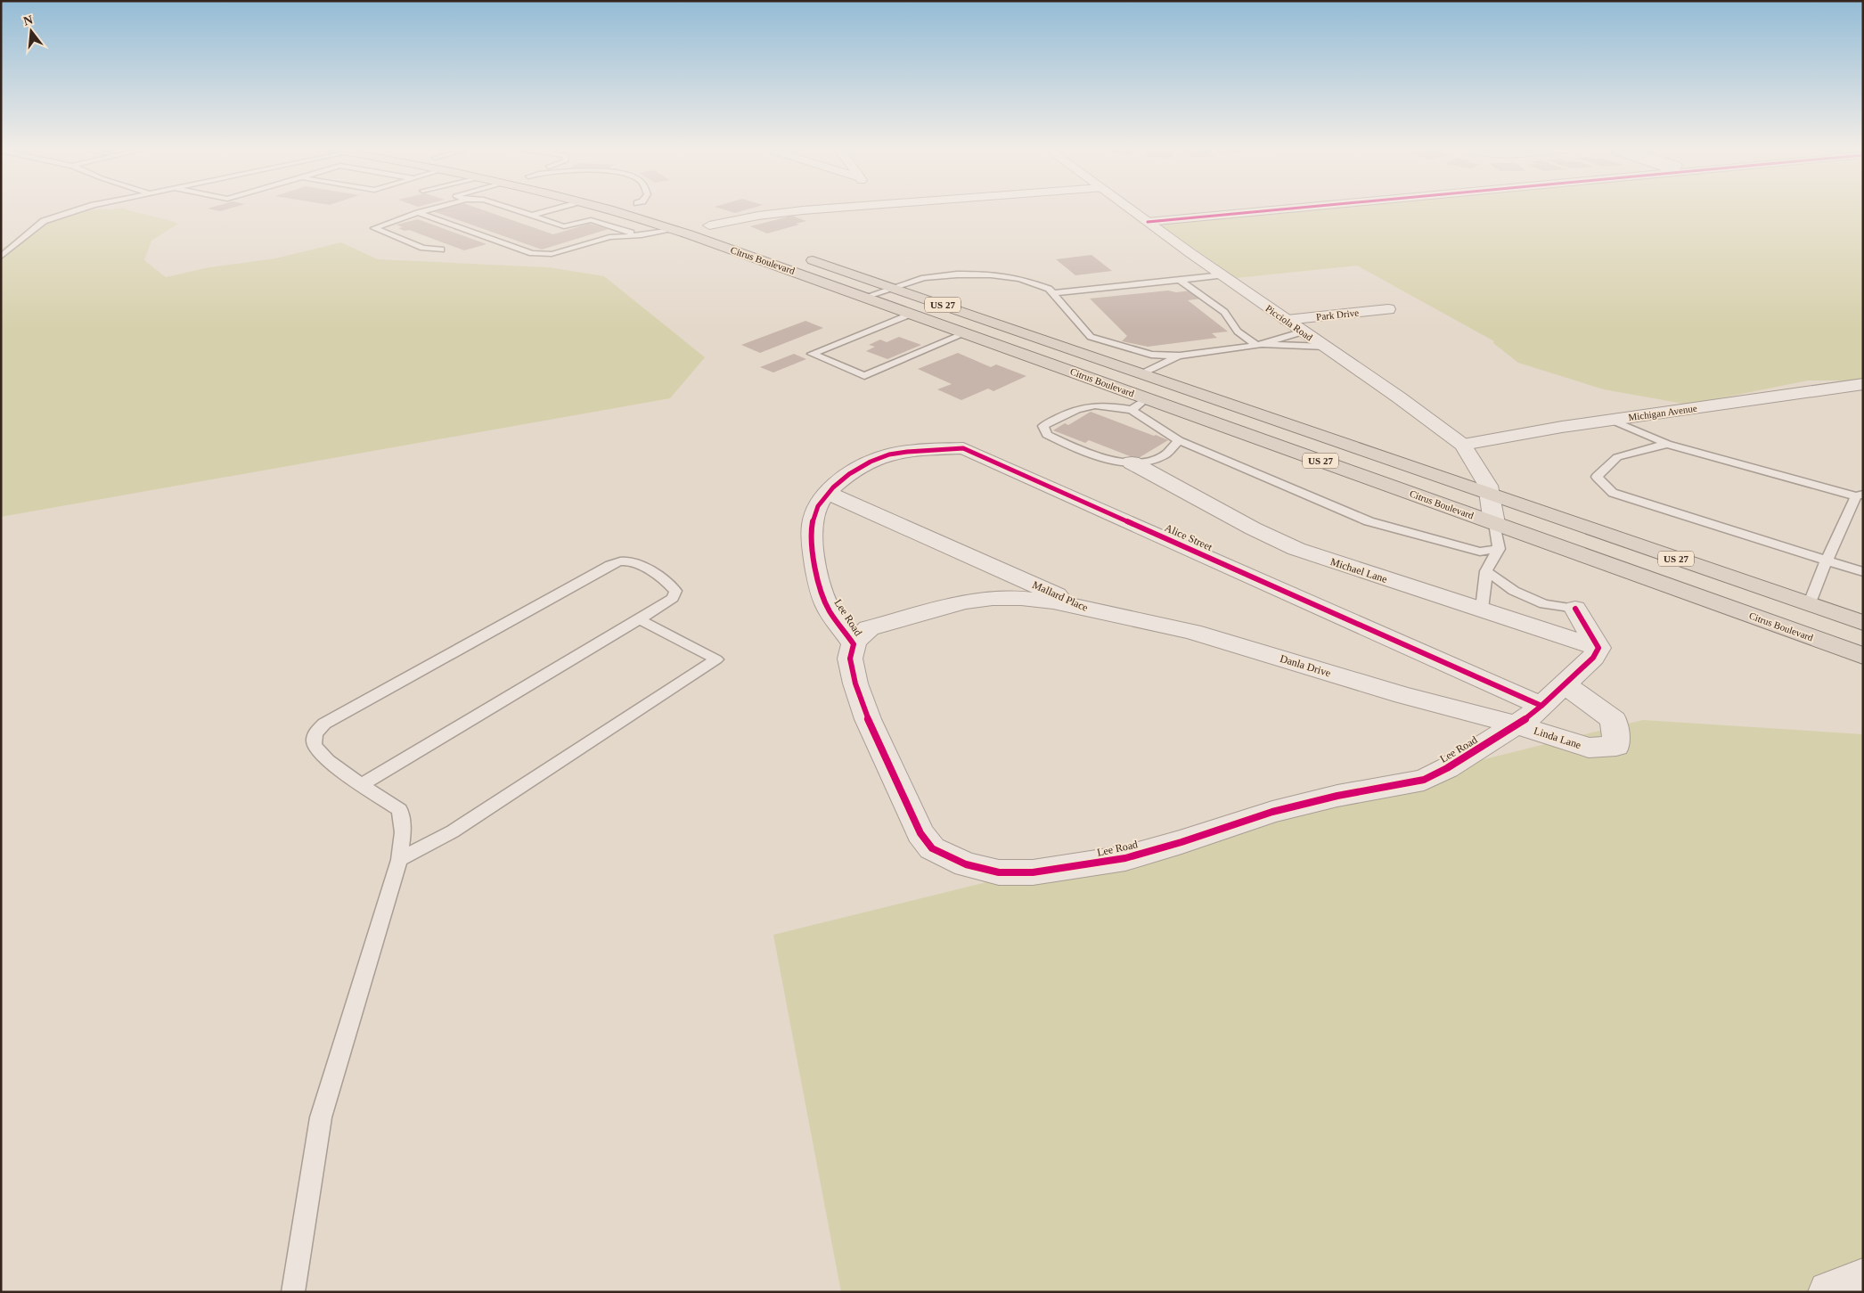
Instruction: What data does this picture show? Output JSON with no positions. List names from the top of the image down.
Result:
{
  "streets": {
    "highway": ["Citrus Boulevard", "US 27"],
    "street": [
      "Park Drive",
      "Picciola Road",
      "Michigan Avenue",
      "Alice Street",
      "Michael Lane",
      "Mallard Place",
      "Lee Road",
      "Danla Drive",
      "Linda Lane"
    ]
  },
  "crossings": [
    ["Citrus Boulevard", "Picciola Road"],
    ["Park Drive", "Picciola Road"],
    ["Picciola Road", "Michigan Avenue"],
    ["Alice Street", "Mallard Place"],
    ["Alice Street", "Lee Road"],
    ["Michael Lane", "Lee Road"],
    ["Mallard Place", "Lee Road"],
    ["Mallard Place", "Danla Drive"],
    ["Lee Road", "Danla Drive"],
    ["Lee Road", "Linda Lane"],
    ["Danla Drive", "Linda Lane"]
  ],
  "north": "top"
}
